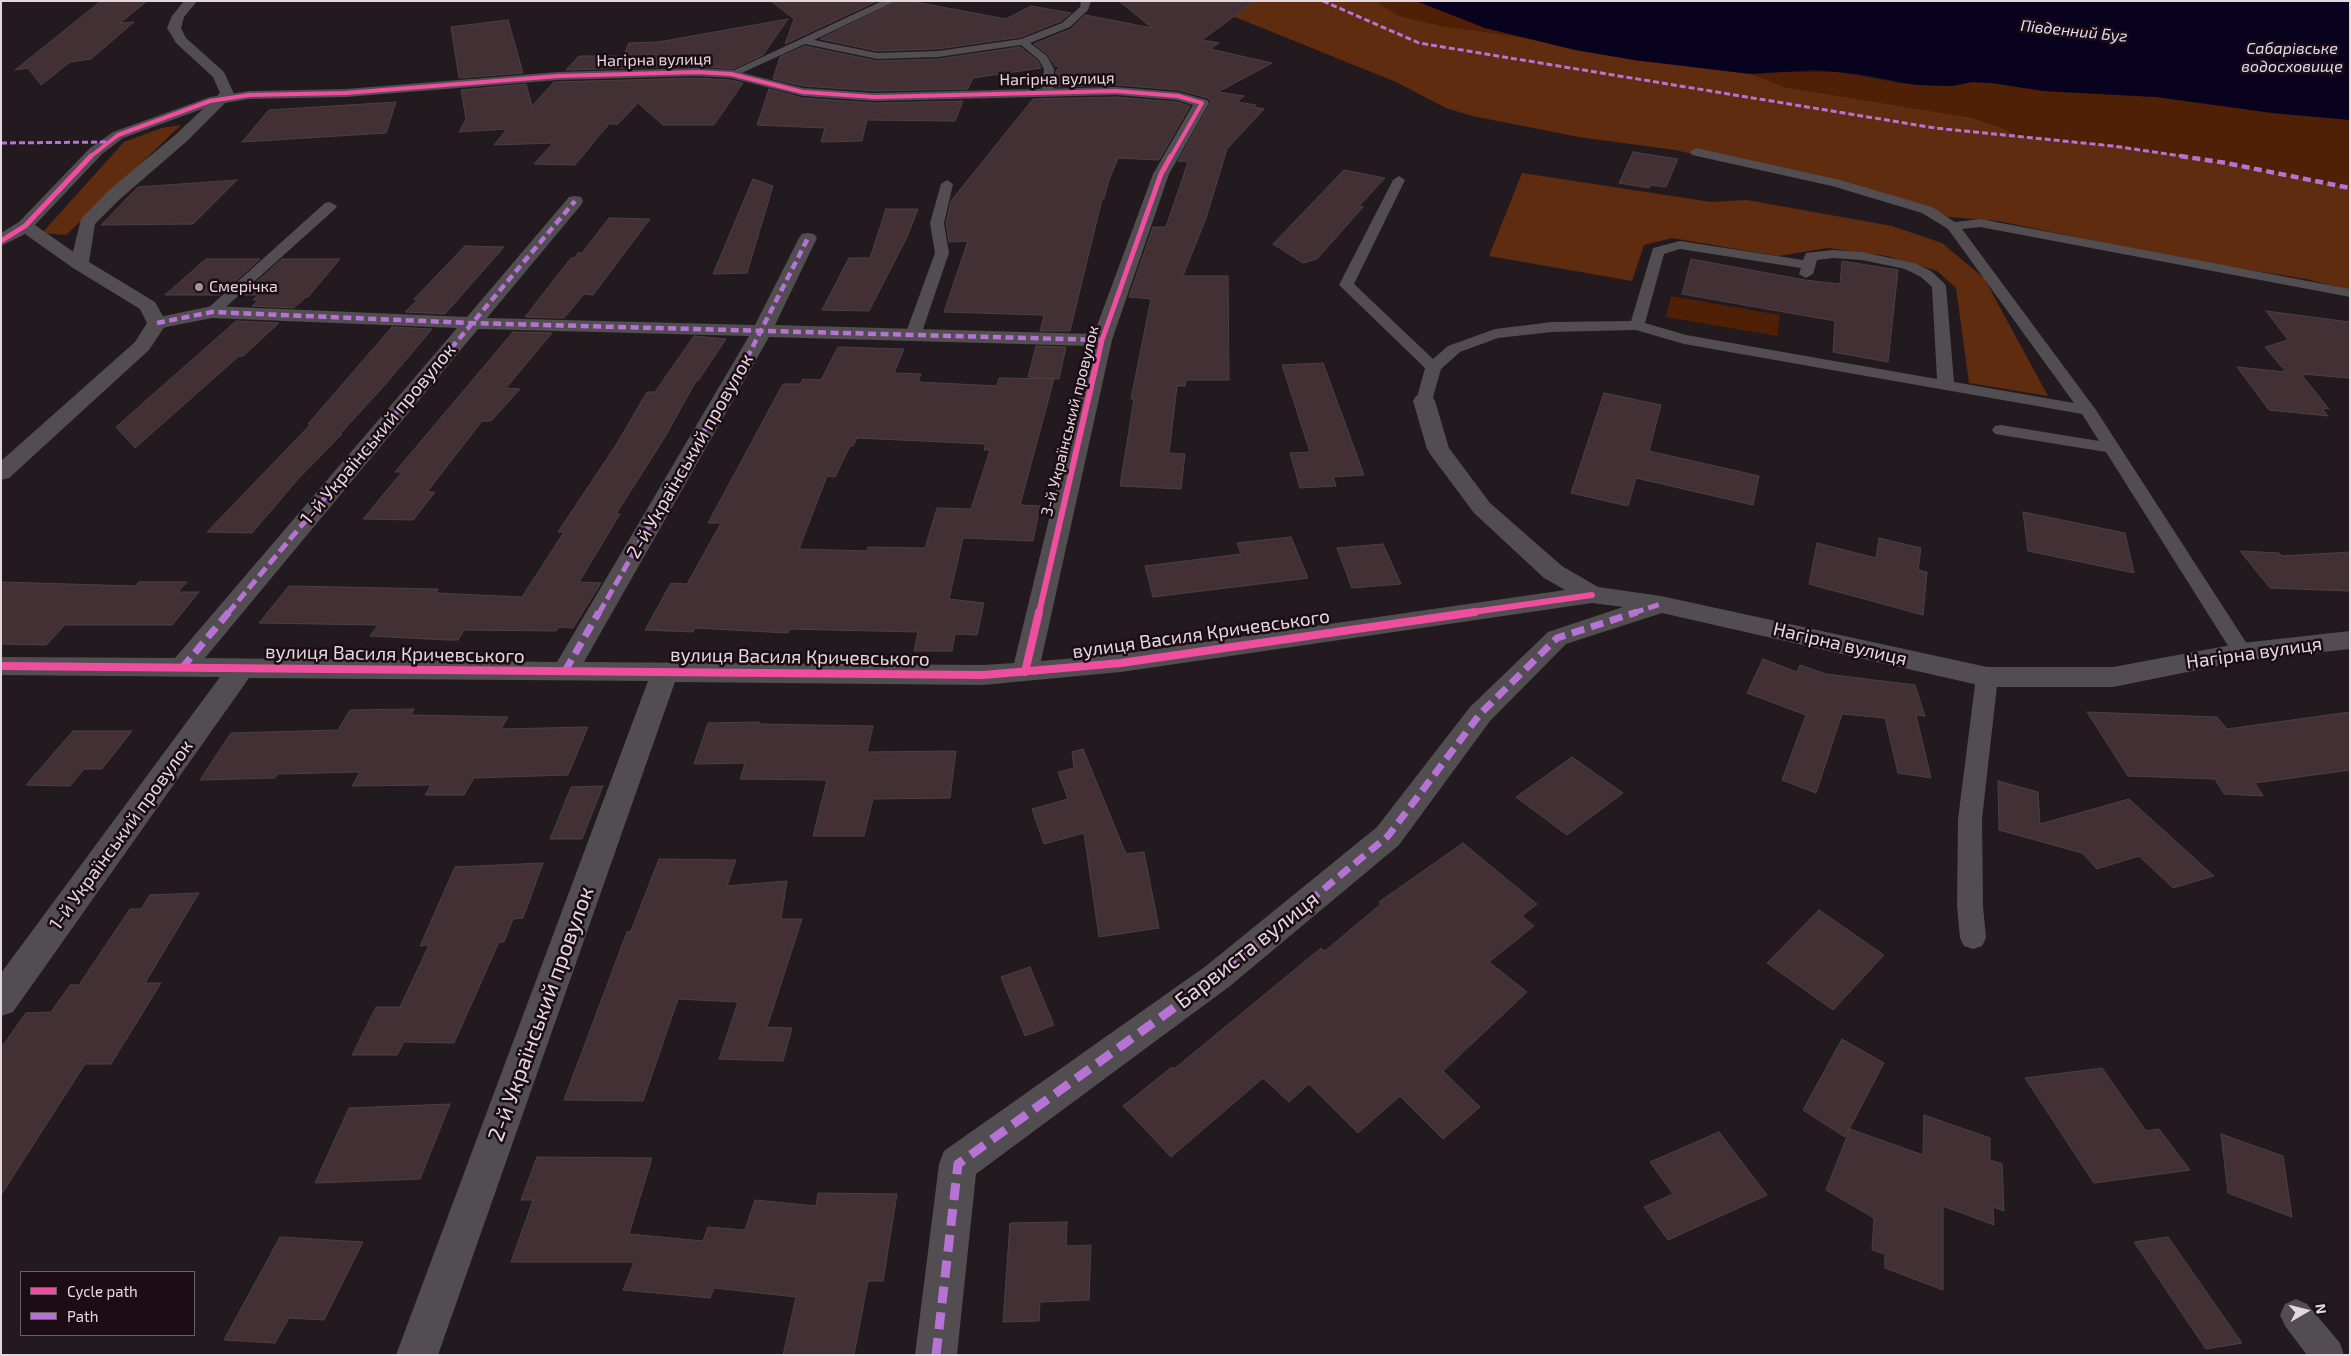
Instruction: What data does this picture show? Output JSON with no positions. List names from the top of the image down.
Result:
{
  "streets": {
    "street": [
      "Нагірна вулиця",
      "3-й Український провулок",
      "1-й Український провулок",
      "2-й Український провулок",
      "вулиця Василя Кричевського",
      "Барвиста вулиця"
    ]
  },
  "crossings": [
    ["Нагірна вулиця", "3-й Український провулок"],
    ["Нагірна вулиця", "вулиця Василя Кричевського"],
    ["Нагірна вулиця", "Барвиста вулиця"],
    ["3-й Український провулок", "вулиця Василя Кричевського"],
    ["1-й Український провулок", "вулиця Василя Кричевського"],
    ["2-й Український провулок", "вулиця Василя Кричевського"]
  ],
  "water": ["Південний Буг", "Сабарівське водосховище"],
  "places": ["Смерічка"],
  "legend": ["Cycle path", "Path"],
  "north": "right"
}
